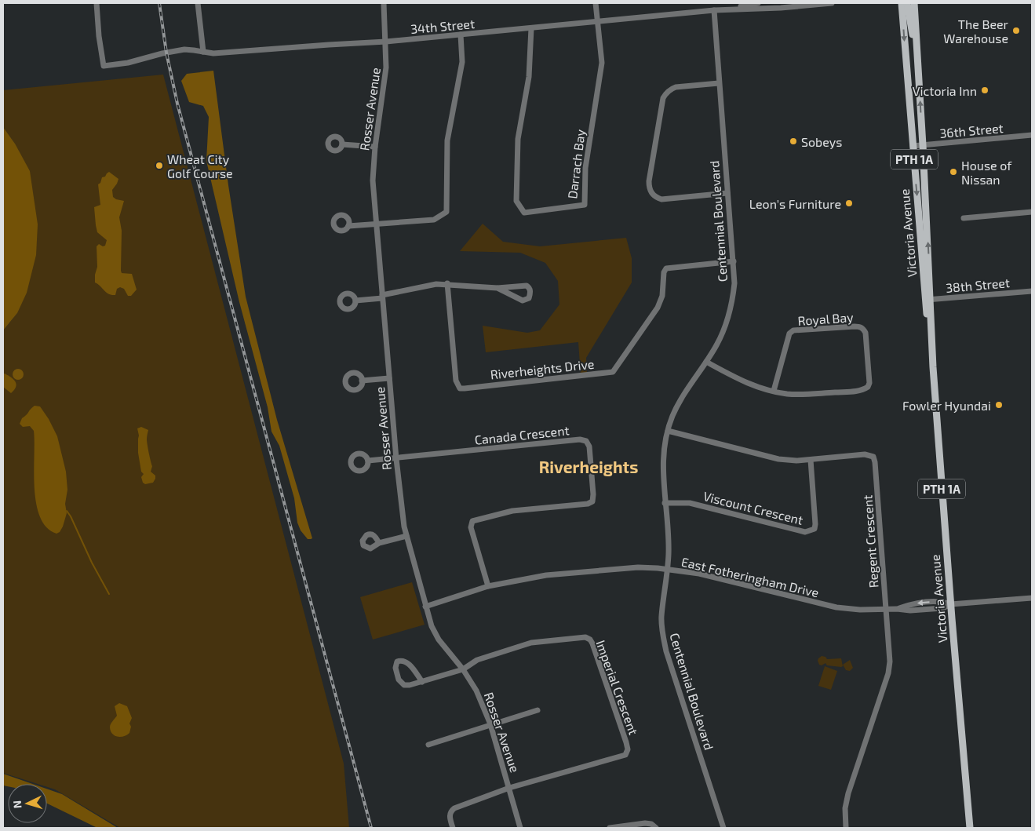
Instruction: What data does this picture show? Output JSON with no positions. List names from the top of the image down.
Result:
{
  "streets": {
    "main road": ["PTH 1A", "Victoria Avenue"],
    "street": [
      "34th Street",
      "Rosser Avenue",
      "36th Street",
      "Darrach Bay",
      "Centennial Boulevard",
      "38th Street",
      "Royal Bay",
      "Riverheights Drive",
      "Canada Crescent",
      "Viscount Crescent",
      "Regent Crescent",
      "East Fotheringham Drive",
      "Imperial Crescent"
    ]
  },
  "crossings": [
    ["34th Street", "Rosser Avenue"],
    ["34th Street", "Darrach Bay"],
    ["34th Street", "Centennial Boulevard"],
    ["Rosser Avenue", "Canada Crescent"],
    ["Rosser Avenue", "East Fotheringham Drive"],
    ["Rosser Avenue", "Imperial Crescent"],
    ["36th Street", "Victoria Avenue"],
    ["Centennial Boulevard", "Royal Bay"],
    ["Centennial Boulevard", "Riverheights Drive"],
    ["Centennial Boulevard", "Viscount Crescent"],
    ["Centennial Boulevard", "Regent Crescent"],
    ["Centennial Boulevard", "East Fotheringham Drive"],
    ["Victoria Avenue", "38th Street"],
    ["Victoria Avenue", "East Fotheringham Drive"],
    ["Canada Crescent", "East Fotheringham Drive"],
    ["Viscount Crescent", "Regent Crescent"],
    ["Regent Crescent", "East Fotheringham Drive"]
  ],
  "districts": ["Riverheights"],
  "places": [
    "The Beer Warehouse",
    "Victoria Inn",
    "Sobeys",
    "Wheat City Golf Course",
    "House of Nissan",
    "Leon's Furniture",
    "Fowler Hyundai"
  ],
  "north": "left"
}
